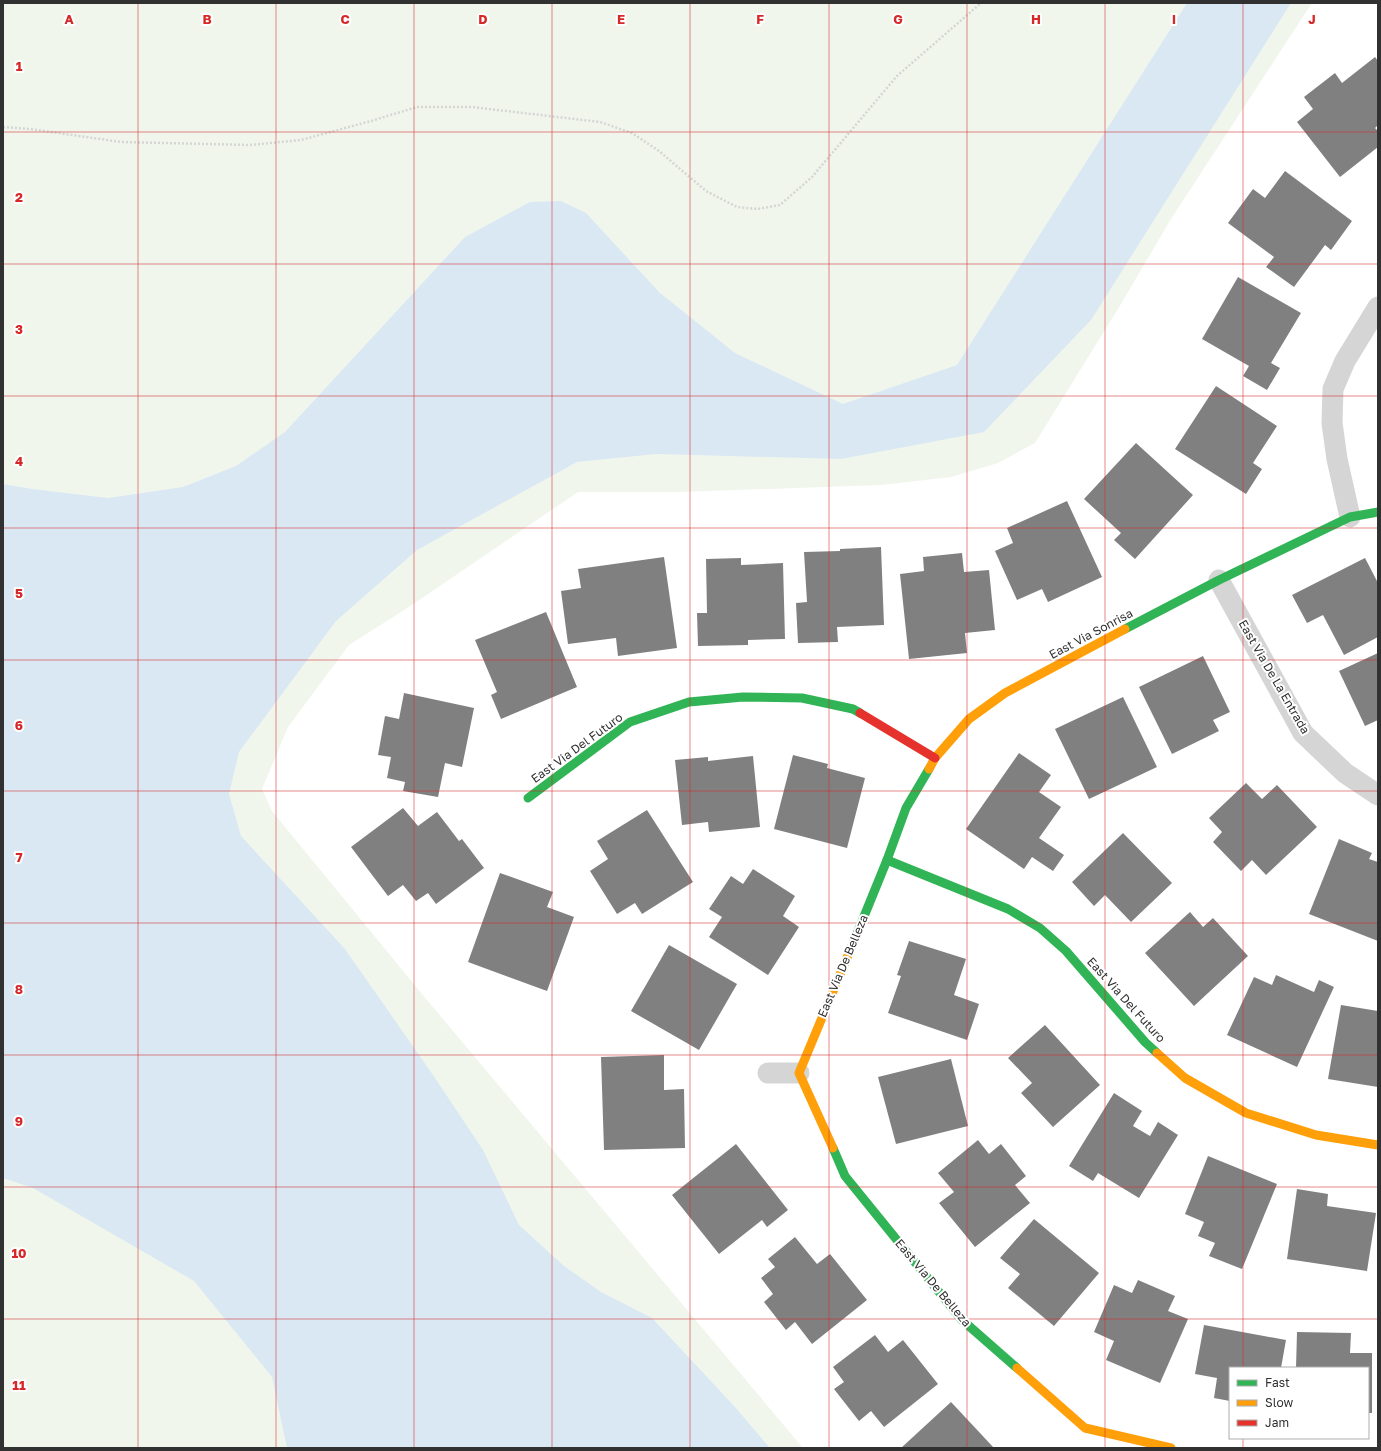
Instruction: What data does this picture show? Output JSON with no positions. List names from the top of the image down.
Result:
{
  "streets": {
    "street": [
      "East Via Sonrisa",
      "East Via De La Entrada",
      "East Via Del Futuro",
      "East Via De Belleza"
    ]
  },
  "crossings": [
    ["East Via Sonrisa", "East Via De La Entrada"],
    ["East Via Sonrisa", "East Via Del Futuro"],
    ["East Via Sonrisa", "East Via De Belleza"],
    ["East Via Del Futuro", "East Via De Belleza"]
  ],
  "legend": ["Fast", "Slow", "Jam"],
  "grid": {
    "columns": [
      "A",
      "B",
      "C",
      "D",
      "E",
      "F",
      "G",
      "H",
      "I",
      "J"
    ],
    "rows": [
      "1",
      "2",
      "3",
      "4",
      "5",
      "6",
      "7",
      "8",
      "9",
      "10",
      "11"
    ]
  }
}
